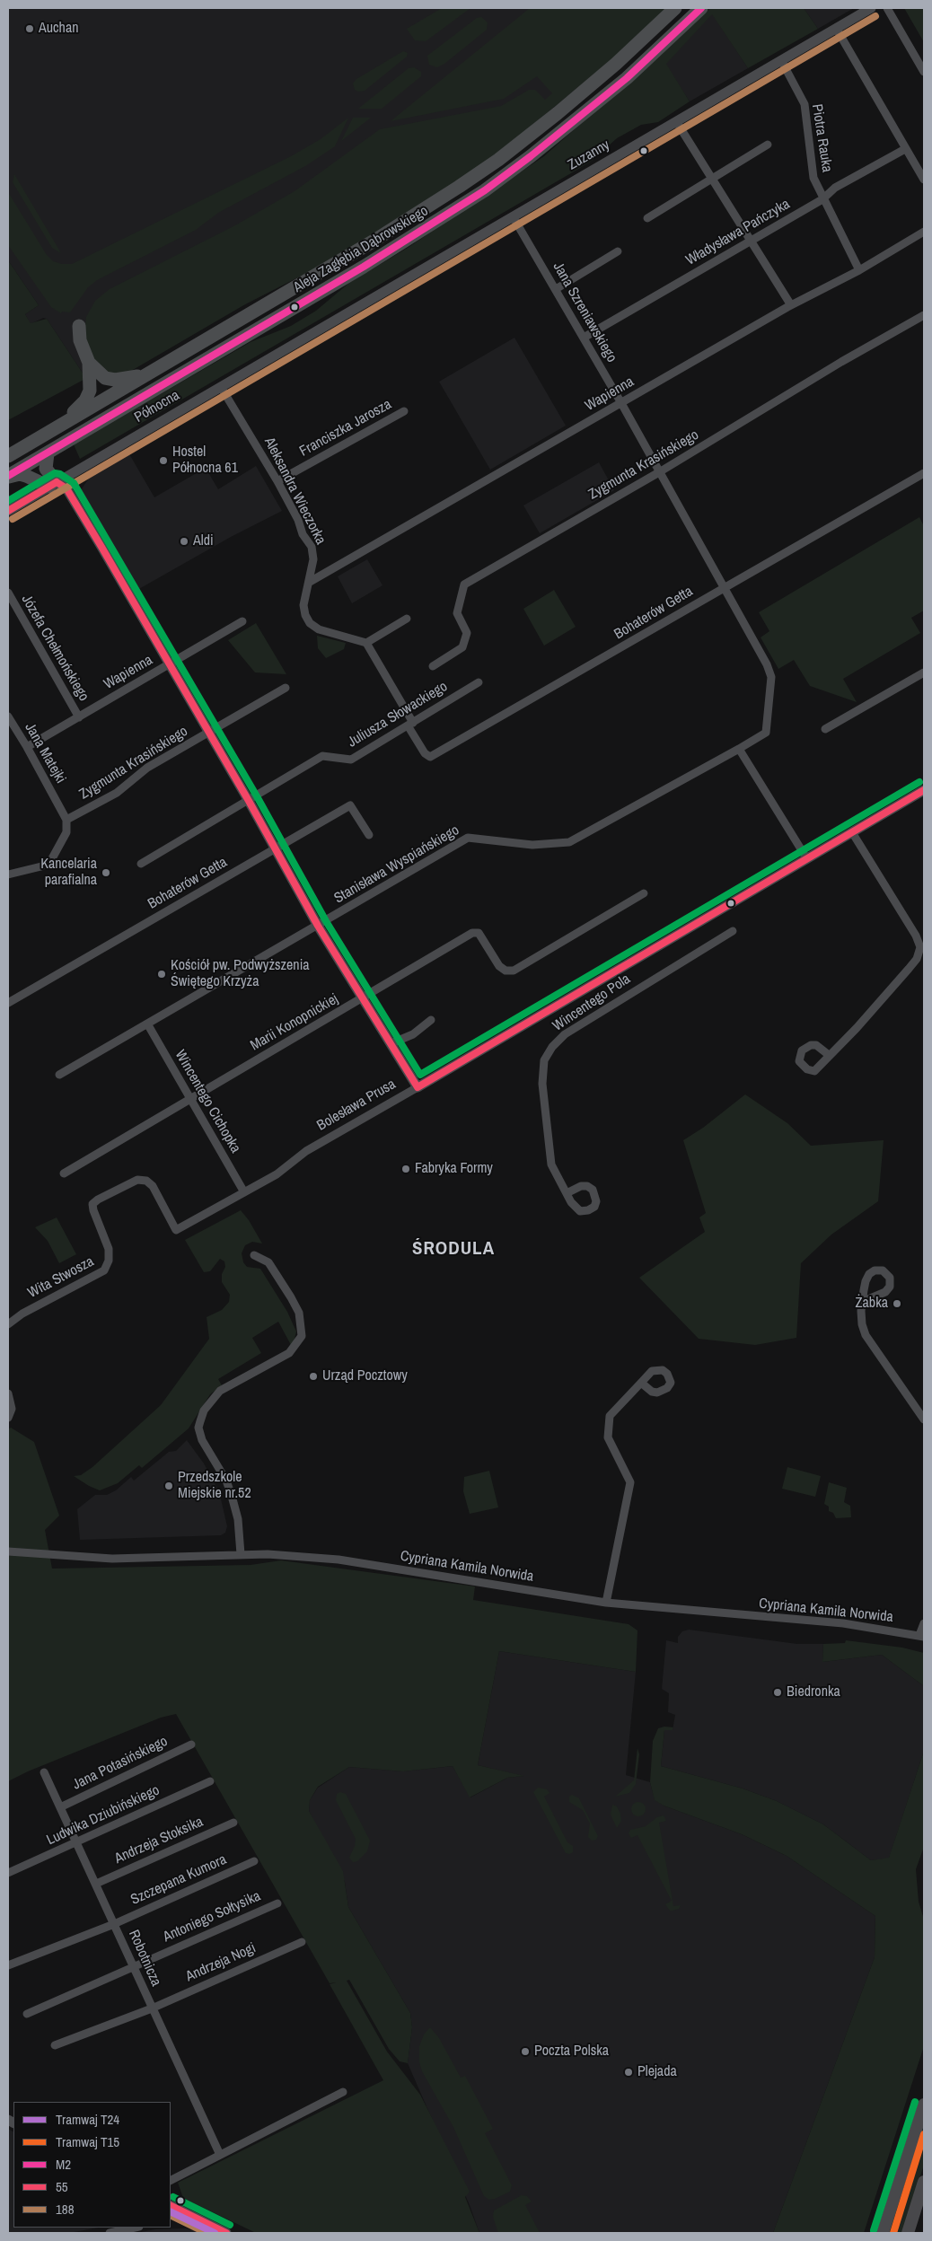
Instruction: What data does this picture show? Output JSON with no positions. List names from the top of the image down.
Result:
{
  "streets": {
    "main road": ["Aleja Zagłębia Dąbrowskiego"],
    "street": [
      "Piotra Rauka",
      "Zuzanny",
      "Władysława Pańczyka",
      "Jana Szreniawskiego",
      "Wapienna",
      "Północna",
      "Franciszka Jarosza",
      "Zygmunta Krasińskiego",
      "Aleksandra Wieczorka",
      "Bohaterów Getta",
      "Józefa Chełmońskiego",
      "Juliusza Słowackiego",
      "Jana Matejki",
      "Stanisława Wyspiańskiego",
      "Wincentego Pola",
      "Marii Konopnickiej",
      "Wincentego Cichopka",
      "Bolesława Prusa",
      "Wita Stwosza",
      "Cypriana Kamila Norwida",
      "Jana Potasińskiego",
      "Ludwika Dziubińskiego",
      "Andrzeja Stoksika",
      "Szczepana Kumora",
      "Antoniego Sołtysika",
      "Robotnicza",
      "Andrzeja Nogi"
    ]
  },
  "crossings": [
    ["Piotra Rauka", "Zuzanny"],
    ["Piotra Rauka", "Władysława Pańczyka"],
    ["Piotra Rauka", "Wapienna"],
    ["Zuzanny", "Jana Szreniawskiego"],
    ["Zuzanny", "Północna"],
    ["Władysława Pańczyka", "Jana Szreniawskiego"],
    ["Jana Szreniawskiego", "Wapienna"],
    ["Jana Szreniawskiego", "Zygmunta Krasińskiego"],
    ["Jana Szreniawskiego", "Bohaterów Getta"],
    ["Jana Szreniawskiego", "Stanisława Wyspiańskiego"],
    ["Wapienna", "Aleksandra Wieczorka"],
    ["Wapienna", "Józefa Chełmońskiego"],
    ["Wapienna", "Jana Matejki"],
    ["Północna", "Aleksandra Wieczorka"],
    ["Franciszka Jarosza", "Aleksandra Wieczorka"],
    ["Zygmunta Krasińskiego", "Jana Matejki"],
    ["Bohaterów Getta", "Juliusza Słowackiego"],
    ["Bohaterów Getta", "Stanisława Wyspiańskiego"],
    ["Stanisława Wyspiańskiego", "Wincentego Cichopka"],
    ["Marii Konopnickiej", "Wincentego Cichopka"],
    ["Wincentego Cichopka", "Bolesława Prusa"],
    ["Bolesława Prusa", "Wita Stwosza"],
    ["Jana Potasińskiego", "Robotnicza"],
    ["Ludwika Dziubińskiego", "Robotnicza"],
    ["Andrzeja Stoksika", "Robotnicza"],
    ["Szczepana Kumora", "Robotnicza"],
    ["Antoniego Sołtysika", "Robotnicza"],
    ["Robotnicza", "Andrzeja Nogi"]
  ],
  "districts": ["ŚRODULA"],
  "places": [
    "Auchan",
    "Hostel Północna 61",
    "Aldi",
    "Kancelaria parafialna",
    "Kościół pw. Podwyższenia Świętego Krzyża",
    "Fabryka Formy",
    "Żabka",
    "Urząd Pocztowy",
    "Przedszkole Miejskie nr.52",
    "Biedronka",
    "Poczta Polska",
    "Plejada"
  ],
  "lines": [
    "transit line M2",
    "transit line 188",
    "transit line 55",
    "tram line T15",
    "tram line T24"
  ],
  "legend": [
    "Tramwaj T24",
    "Tramwaj T15",
    "M2",
    "55",
    "188"
  ]
}
